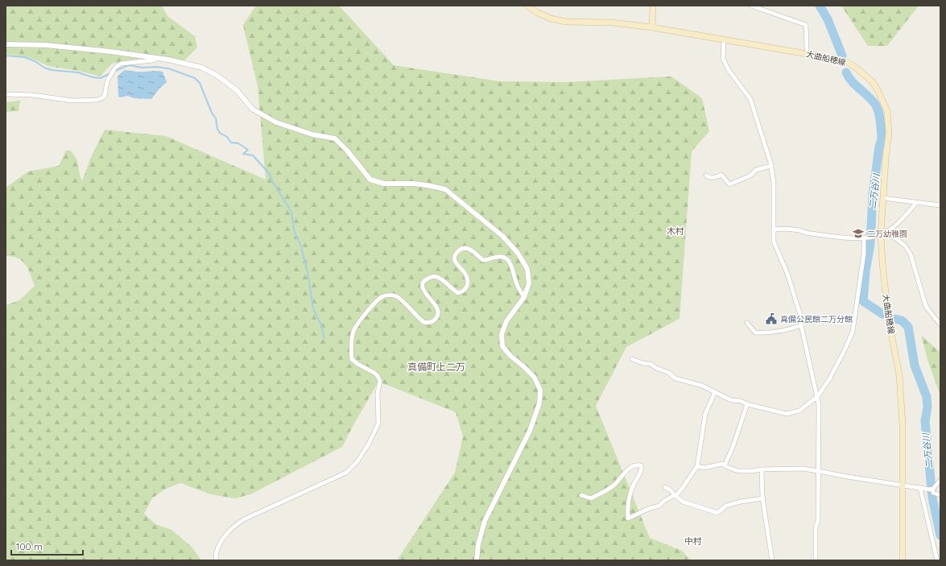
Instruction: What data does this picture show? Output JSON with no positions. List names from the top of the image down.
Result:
{
  "streets": {
    "main road": ["大曲船穂線"]
  },
  "districts": ["木村", "真備町上二万", "中村"],
  "water": ["二万谷川"],
  "places": {
    "school or university": ["二万幼稚園"],
    "public building": ["真備公民館二万分館"]
  },
  "scale_bar": "100 m"
}
